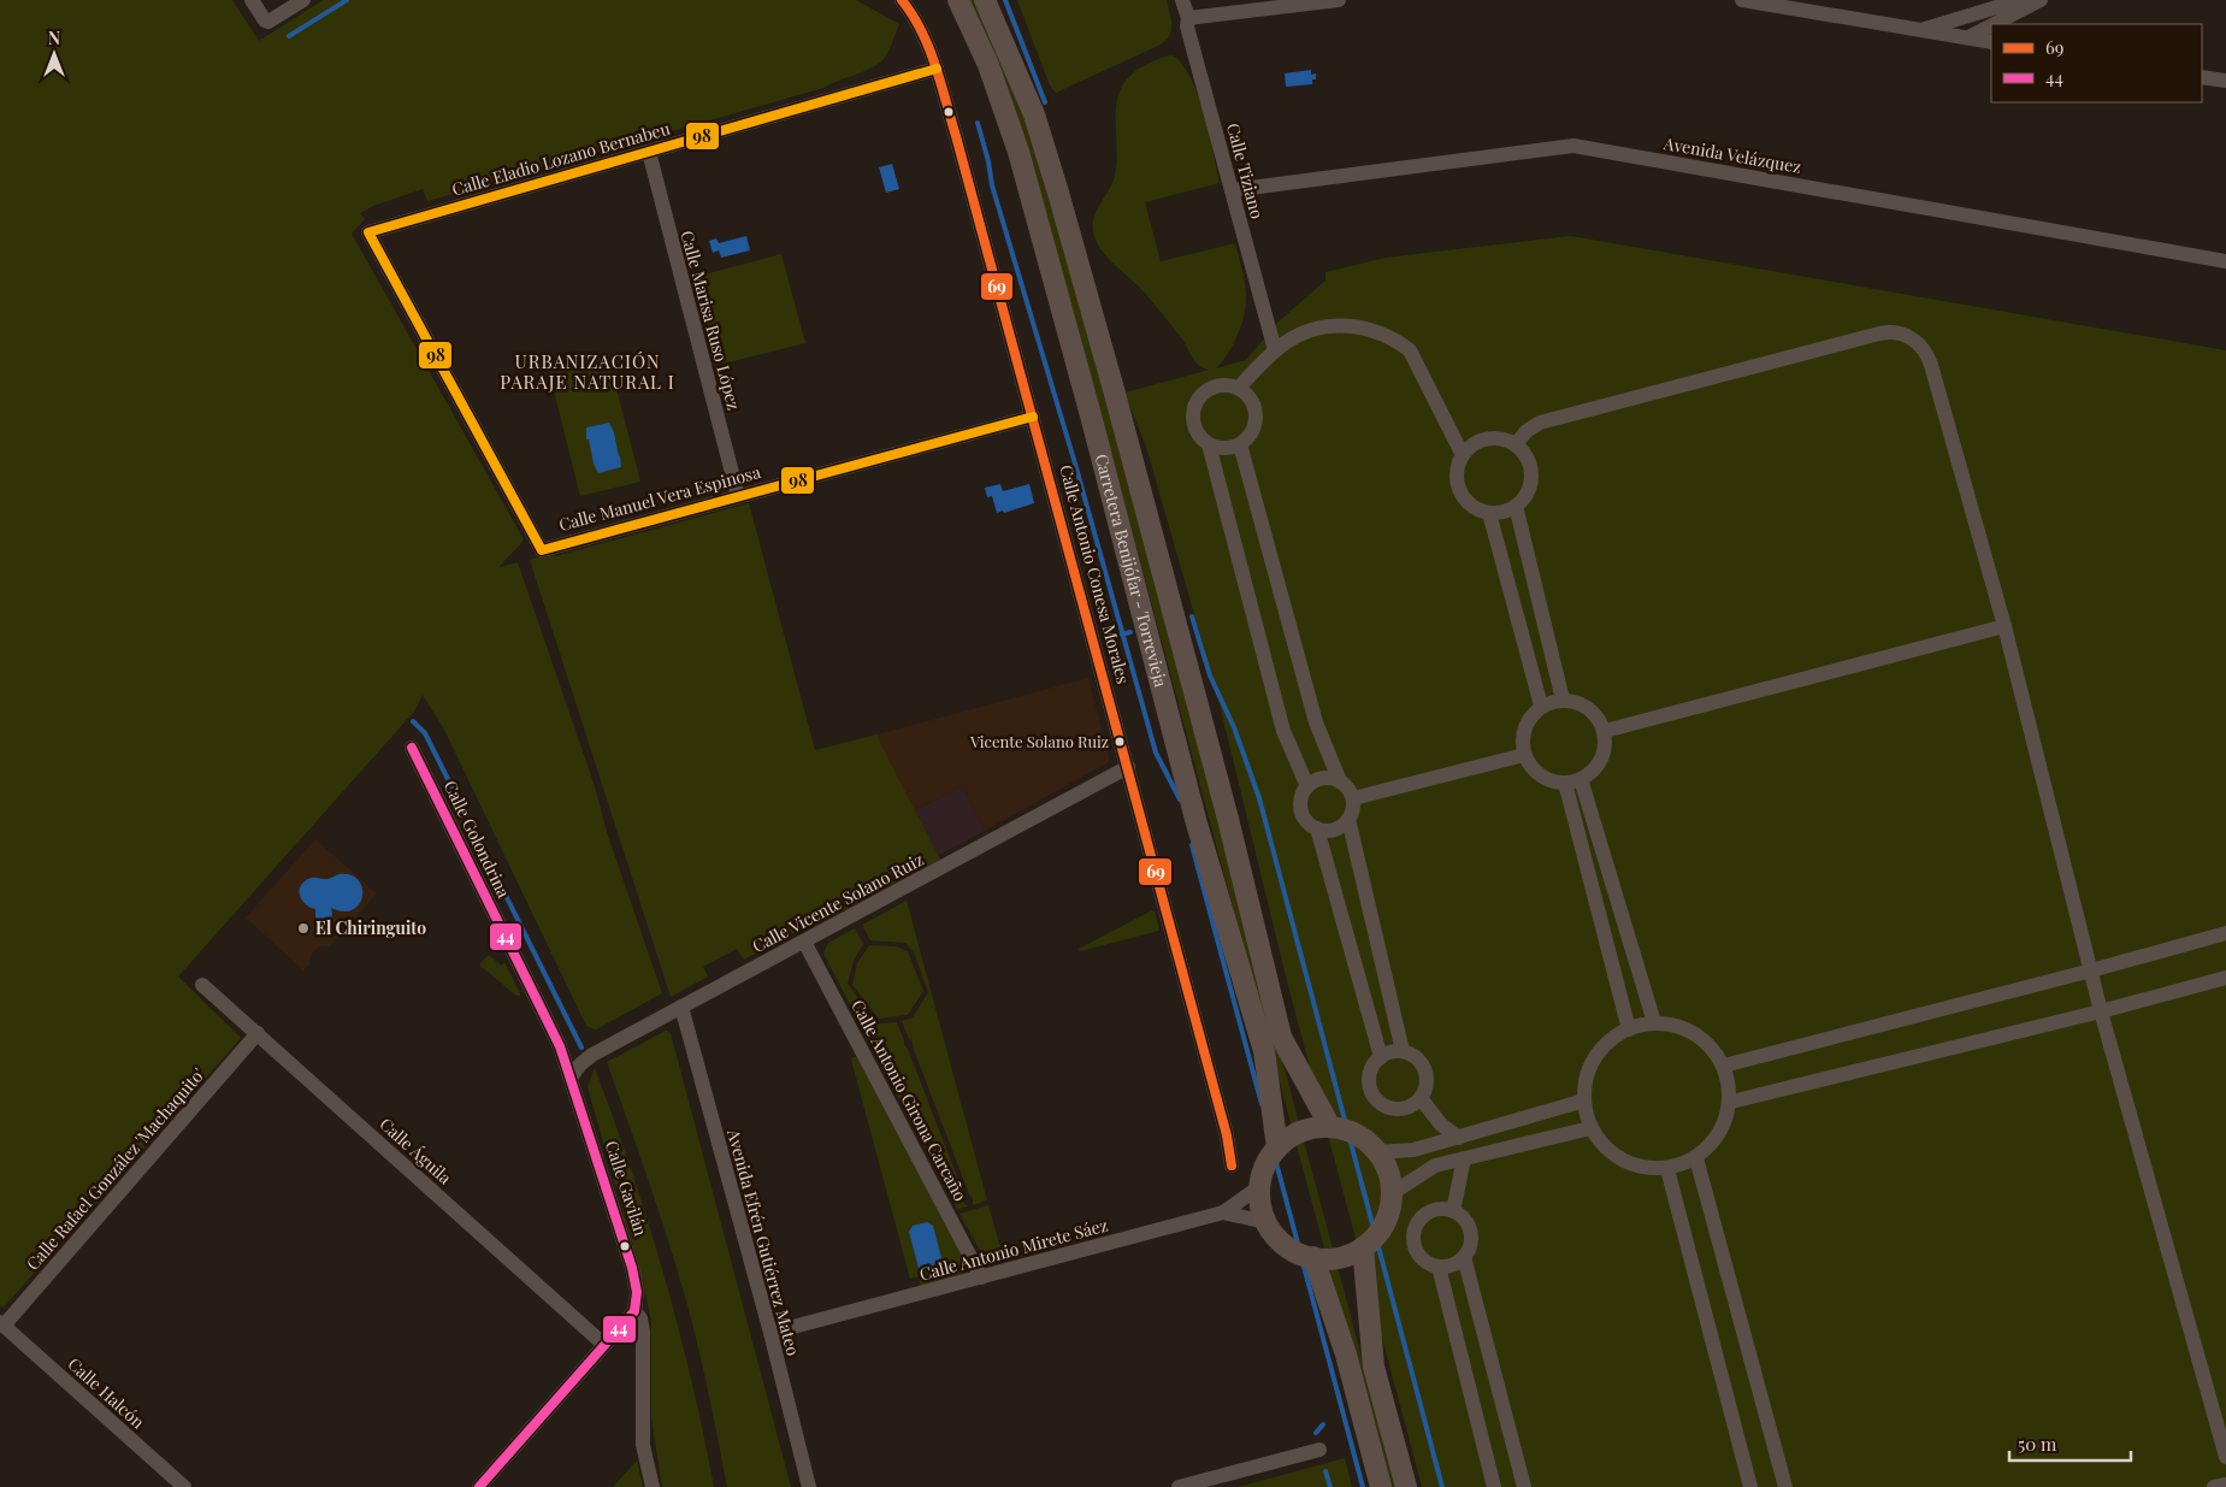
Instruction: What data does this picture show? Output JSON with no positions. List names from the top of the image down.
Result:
{
  "streets": {
    "main road": ["Carretera Benijófar - Torrevieja"],
    "street": [
      "Avenida Velázquez",
      "Calle Eladio Lozano Bernabeu",
      "Calle Tiziano",
      "Calle Marisa Ruso López",
      "Calle Manuel Vera Espinosa",
      "Calle Antonio Conesa Morales",
      "Calle Golondrina",
      "Calle Vicente Solano Ruiz",
      "Calle Antonio Girona Carcaño",
      "Calle Águila",
      "Calle Rafael González 'Machaquito'",
      "Calle Gavilán",
      "Avenida Efrén Gutiérrez Mateo",
      "Calle Antonio Mirete Sáez",
      "Calle Halcón"
    ]
  },
  "crossings": [
    ["Avenida Velázquez", "Calle Tiziano"],
    ["Calle Eladio Lozano Bernabeu", "Calle Marisa Ruso López"],
    ["Calle Eladio Lozano Bernabeu", "Calle Manuel Vera Espinosa"],
    ["Calle Eladio Lozano Bernabeu", "Calle Antonio Conesa Morales"],
    ["Calle Marisa Ruso López", "Calle Manuel Vera Espinosa"],
    ["Calle Manuel Vera Espinosa", "Calle Antonio Conesa Morales"],
    ["Carretera Benijófar - Torrevieja", "Calle Antonio Mirete Sáez"],
    ["Calle Antonio Conesa Morales", "Calle Vicente Solano Ruiz"],
    ["Calle Golondrina", "Calle Vicente Solano Ruiz"],
    ["Calle Golondrina", "Calle Gavilán"],
    ["Calle Vicente Solano Ruiz", "Calle Antonio Girona Carcaño"],
    ["Calle Vicente Solano Ruiz", "Calle Gavilán"],
    ["Calle Vicente Solano Ruiz", "Avenida Efrén Gutiérrez Mateo"],
    ["Calle Antonio Girona Carcaño", "Calle Antonio Mirete Sáez"],
    ["Calle Águila", "Calle Rafael González 'Machaquito'"],
    ["Calle Rafael González 'Machaquito'", "Calle Halcón"],
    ["Avenida Efrén Gutiérrez Mateo", "Calle Antonio Mirete Sáez"]
  ],
  "districts": ["URBANIZACIÓN PARAJE NATURAL I"],
  "places": ["Vicente Solano Ruiz", "El Chiringuito"],
  "lines": ["transit line 69", "transit line 98", "transit line 44"],
  "legend": ["69", "44"],
  "scale_bar": "50 m",
  "north": "top"
}
